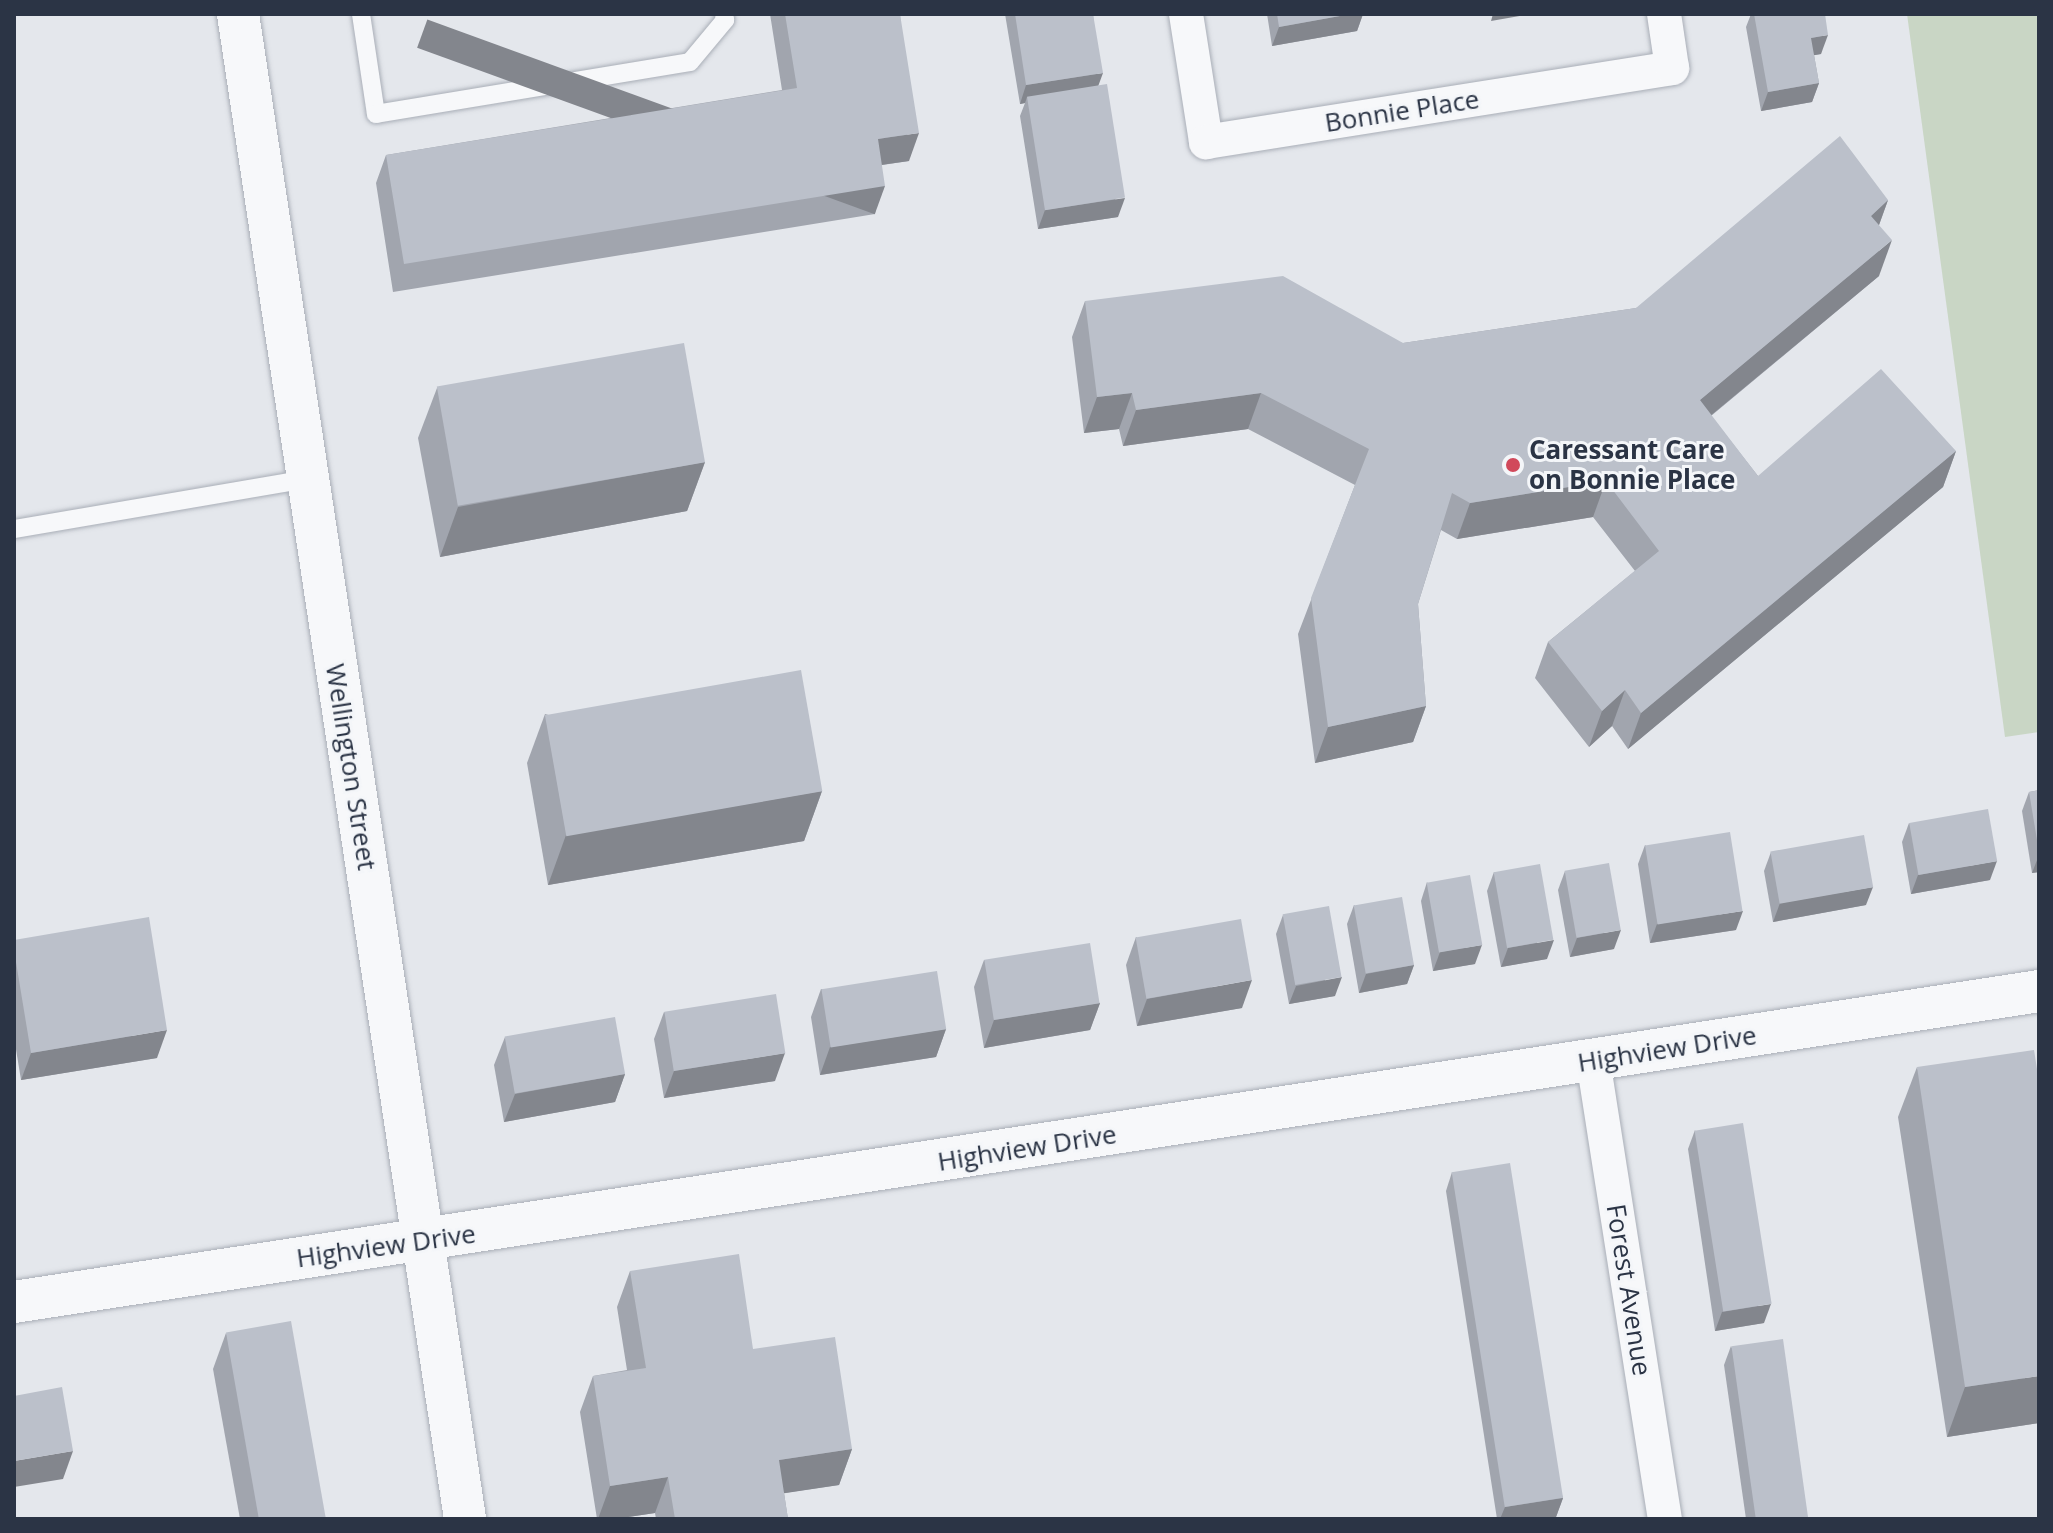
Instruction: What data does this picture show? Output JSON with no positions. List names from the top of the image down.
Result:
{
  "streets": {
    "street": [
      "Bonnie Place",
      "Wellington Street",
      "Highview Drive",
      "Forest Avenue"
    ]
  },
  "crossings": [
    ["Wellington Street", "Highview Drive"],
    ["Highview Drive", "Forest Avenue"]
  ],
  "places": ["Caressant Care on Bonnie Place"]
}
